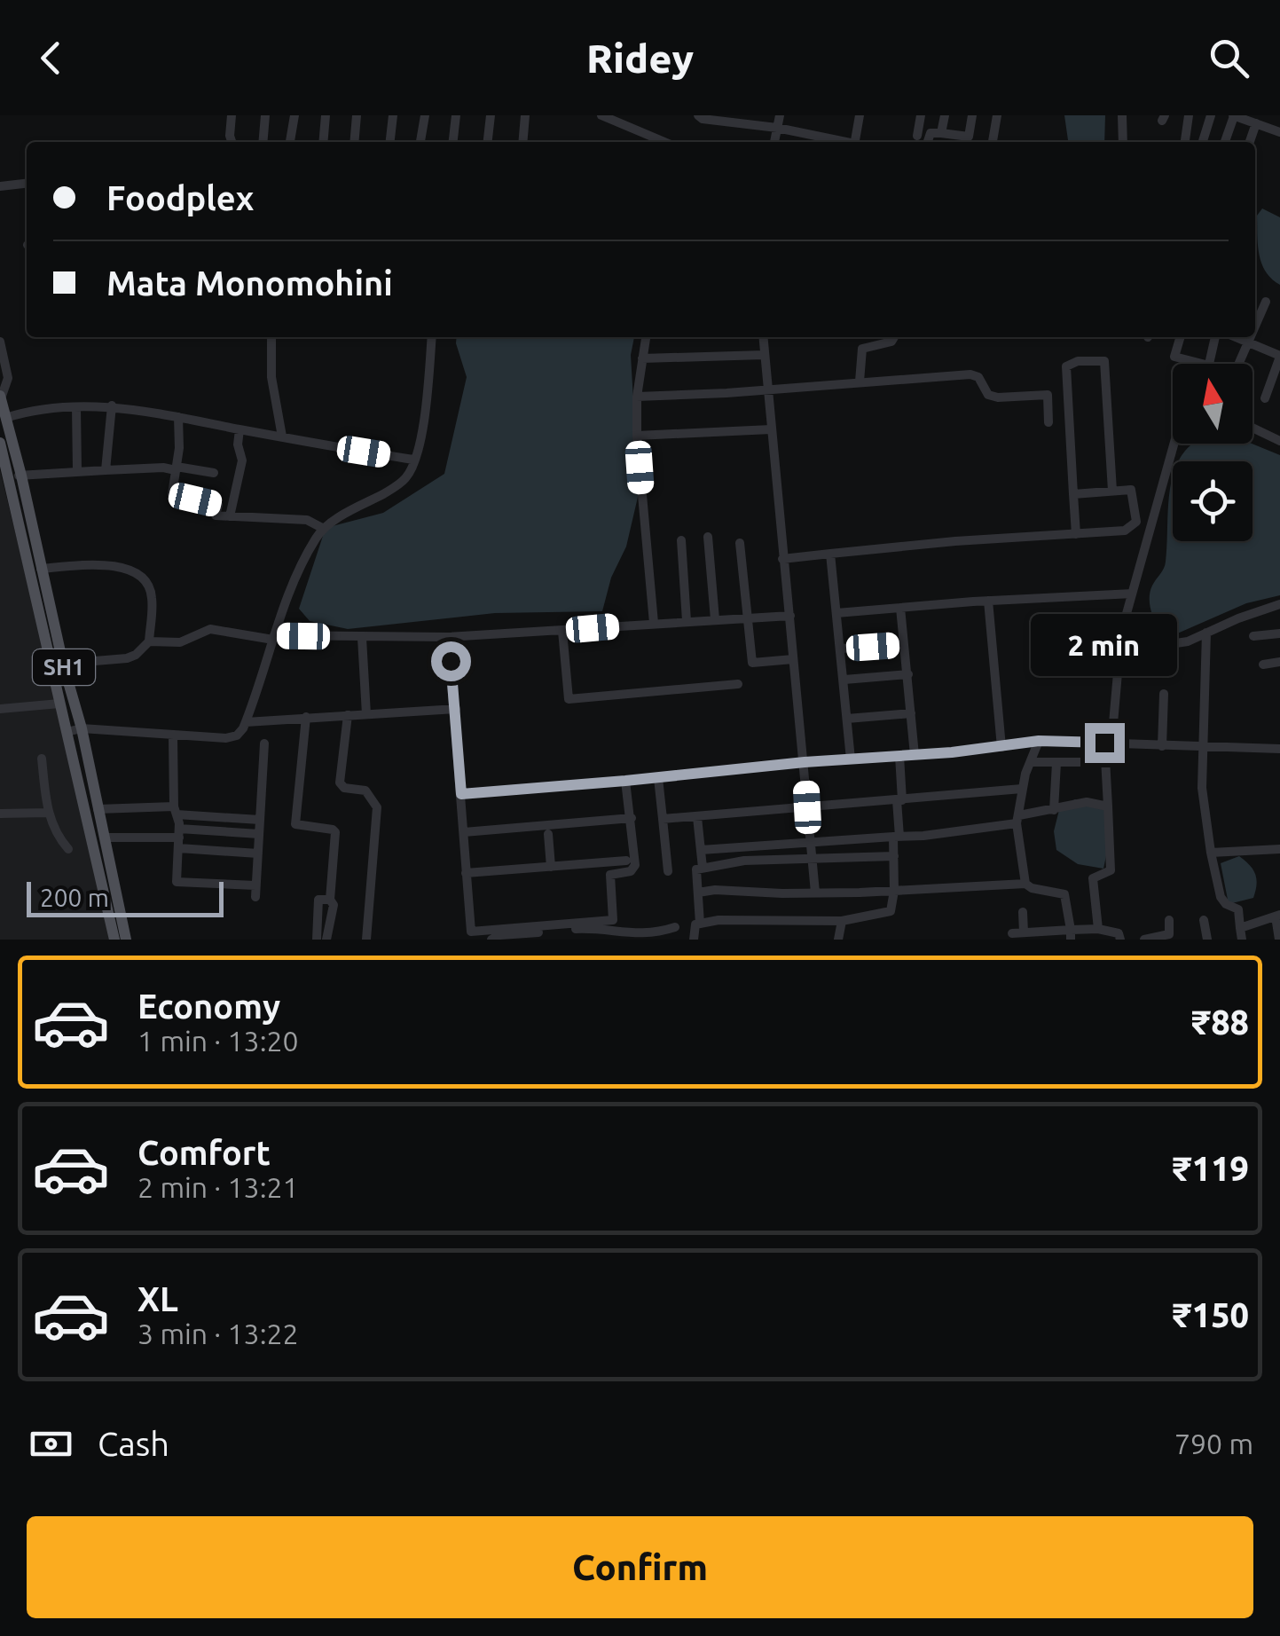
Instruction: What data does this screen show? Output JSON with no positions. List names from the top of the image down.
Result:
{
  "streets": {
    "main road": ["SH1"]
  },
  "scale_bar": "200 m",
  "north": "top",
  "page": {
    "header": "Ridey",
    "banner": ["Foodplex", "Mata Monomohini"],
    "bubble": "2 min",
    "scale": "200 m",
    "list": [
      {
        "name": "Economy",
        "note": "1 min · 13:20",
        "value": "₹88"
      },
      {
        "name": "Comfort",
        "note": "2 min · 13:21",
        "value": "₹119"
      },
      {
        "name": "XL",
        "note": "3 min · 13:22",
        "value": "₹150"
      }
    ],
    "pay": ["Cash", "790 m"],
    "buttons": "Confirm"
  }
}
